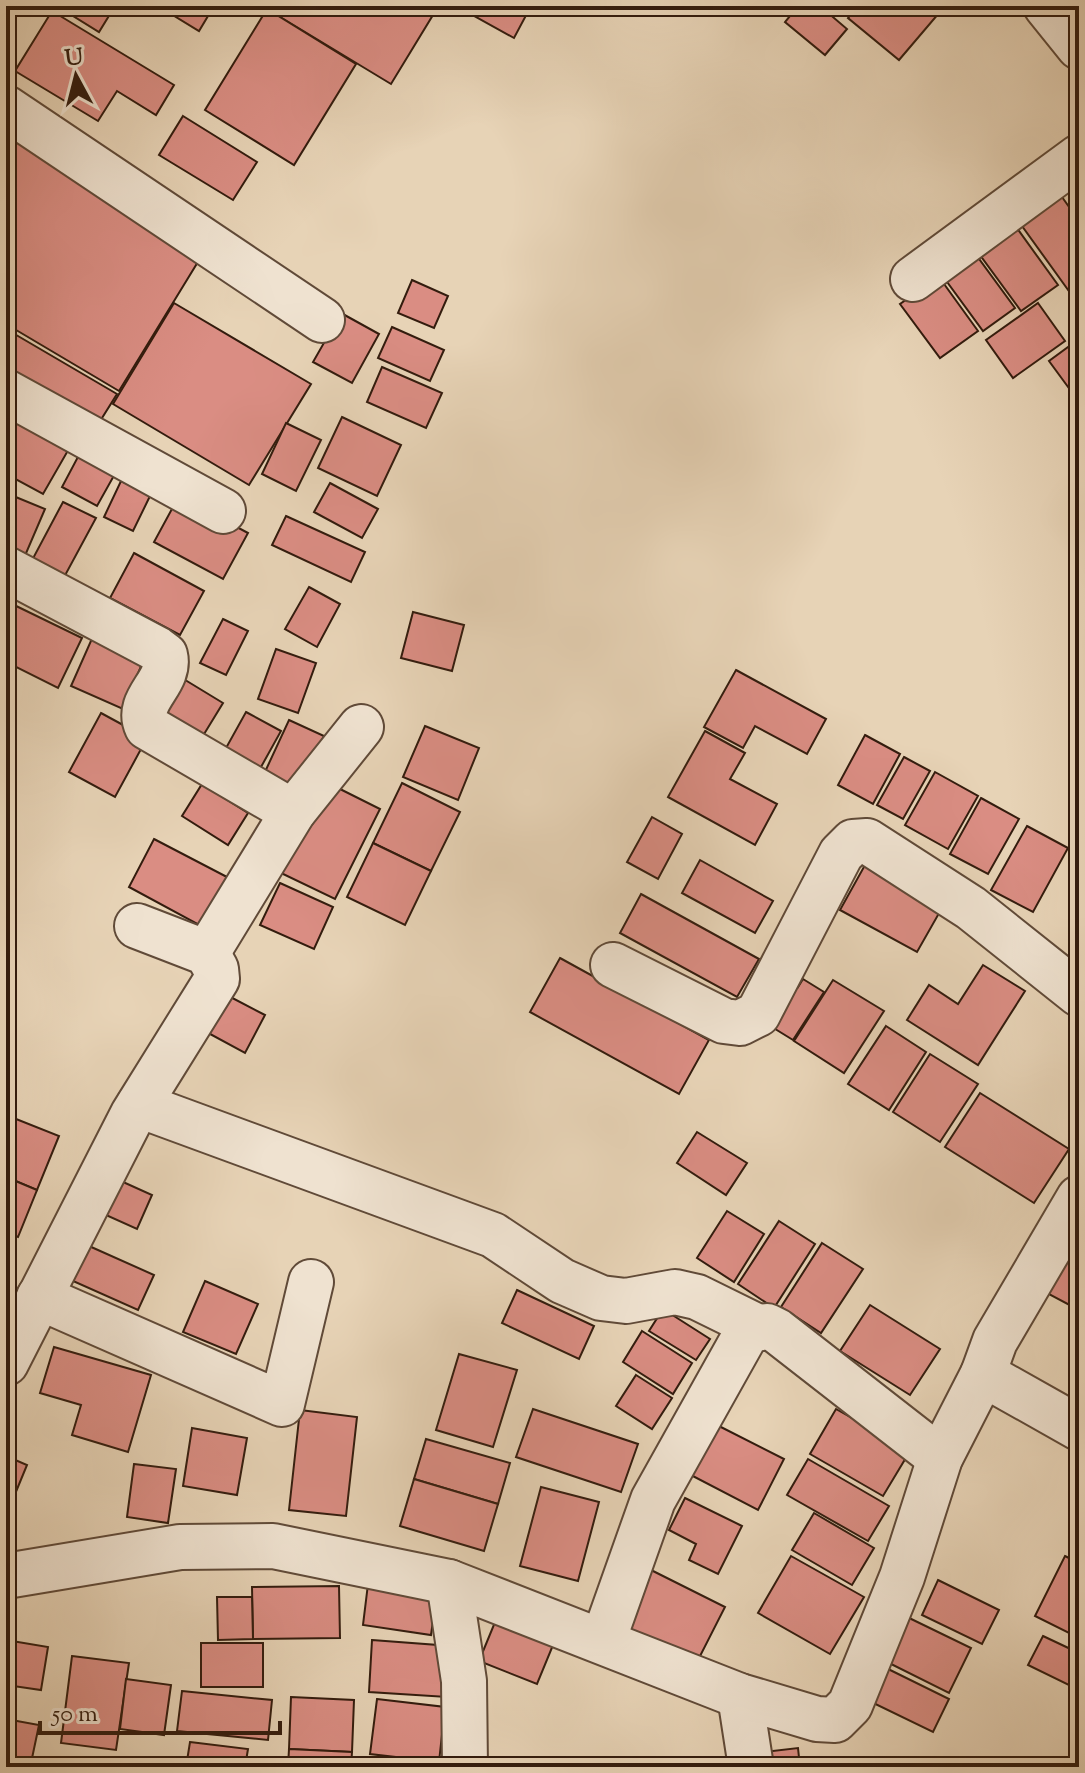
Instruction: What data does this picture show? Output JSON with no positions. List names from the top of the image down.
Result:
{
  "scale_bar": "50 m",
  "north": "top"
}
